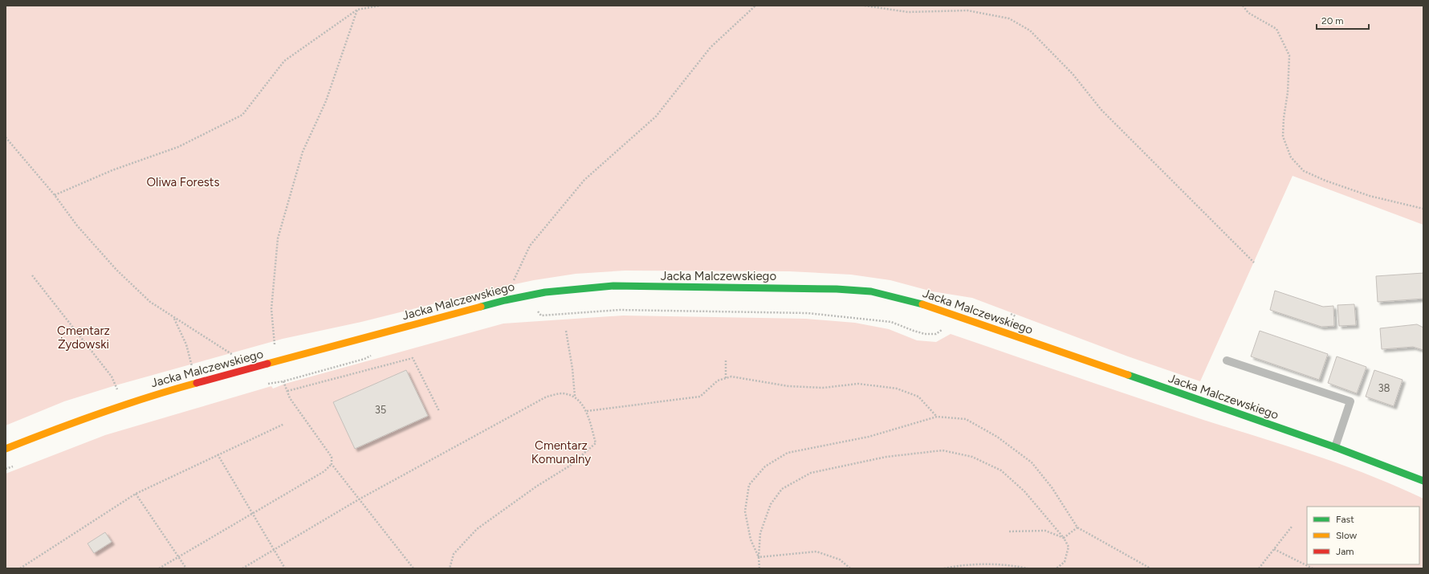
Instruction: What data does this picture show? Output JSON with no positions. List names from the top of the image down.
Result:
{
  "streets": {
    "main road": ["Jacka Malczewskiego"]
  },
  "parks": ["Oliwa Forests", "Cmentarz Żydowski", "Cmentarz Komunalny"],
  "house_numbers": ["38", "35"],
  "legend": ["Fast", "Slow", "Jam"],
  "scale_bar": "20 m"
}
